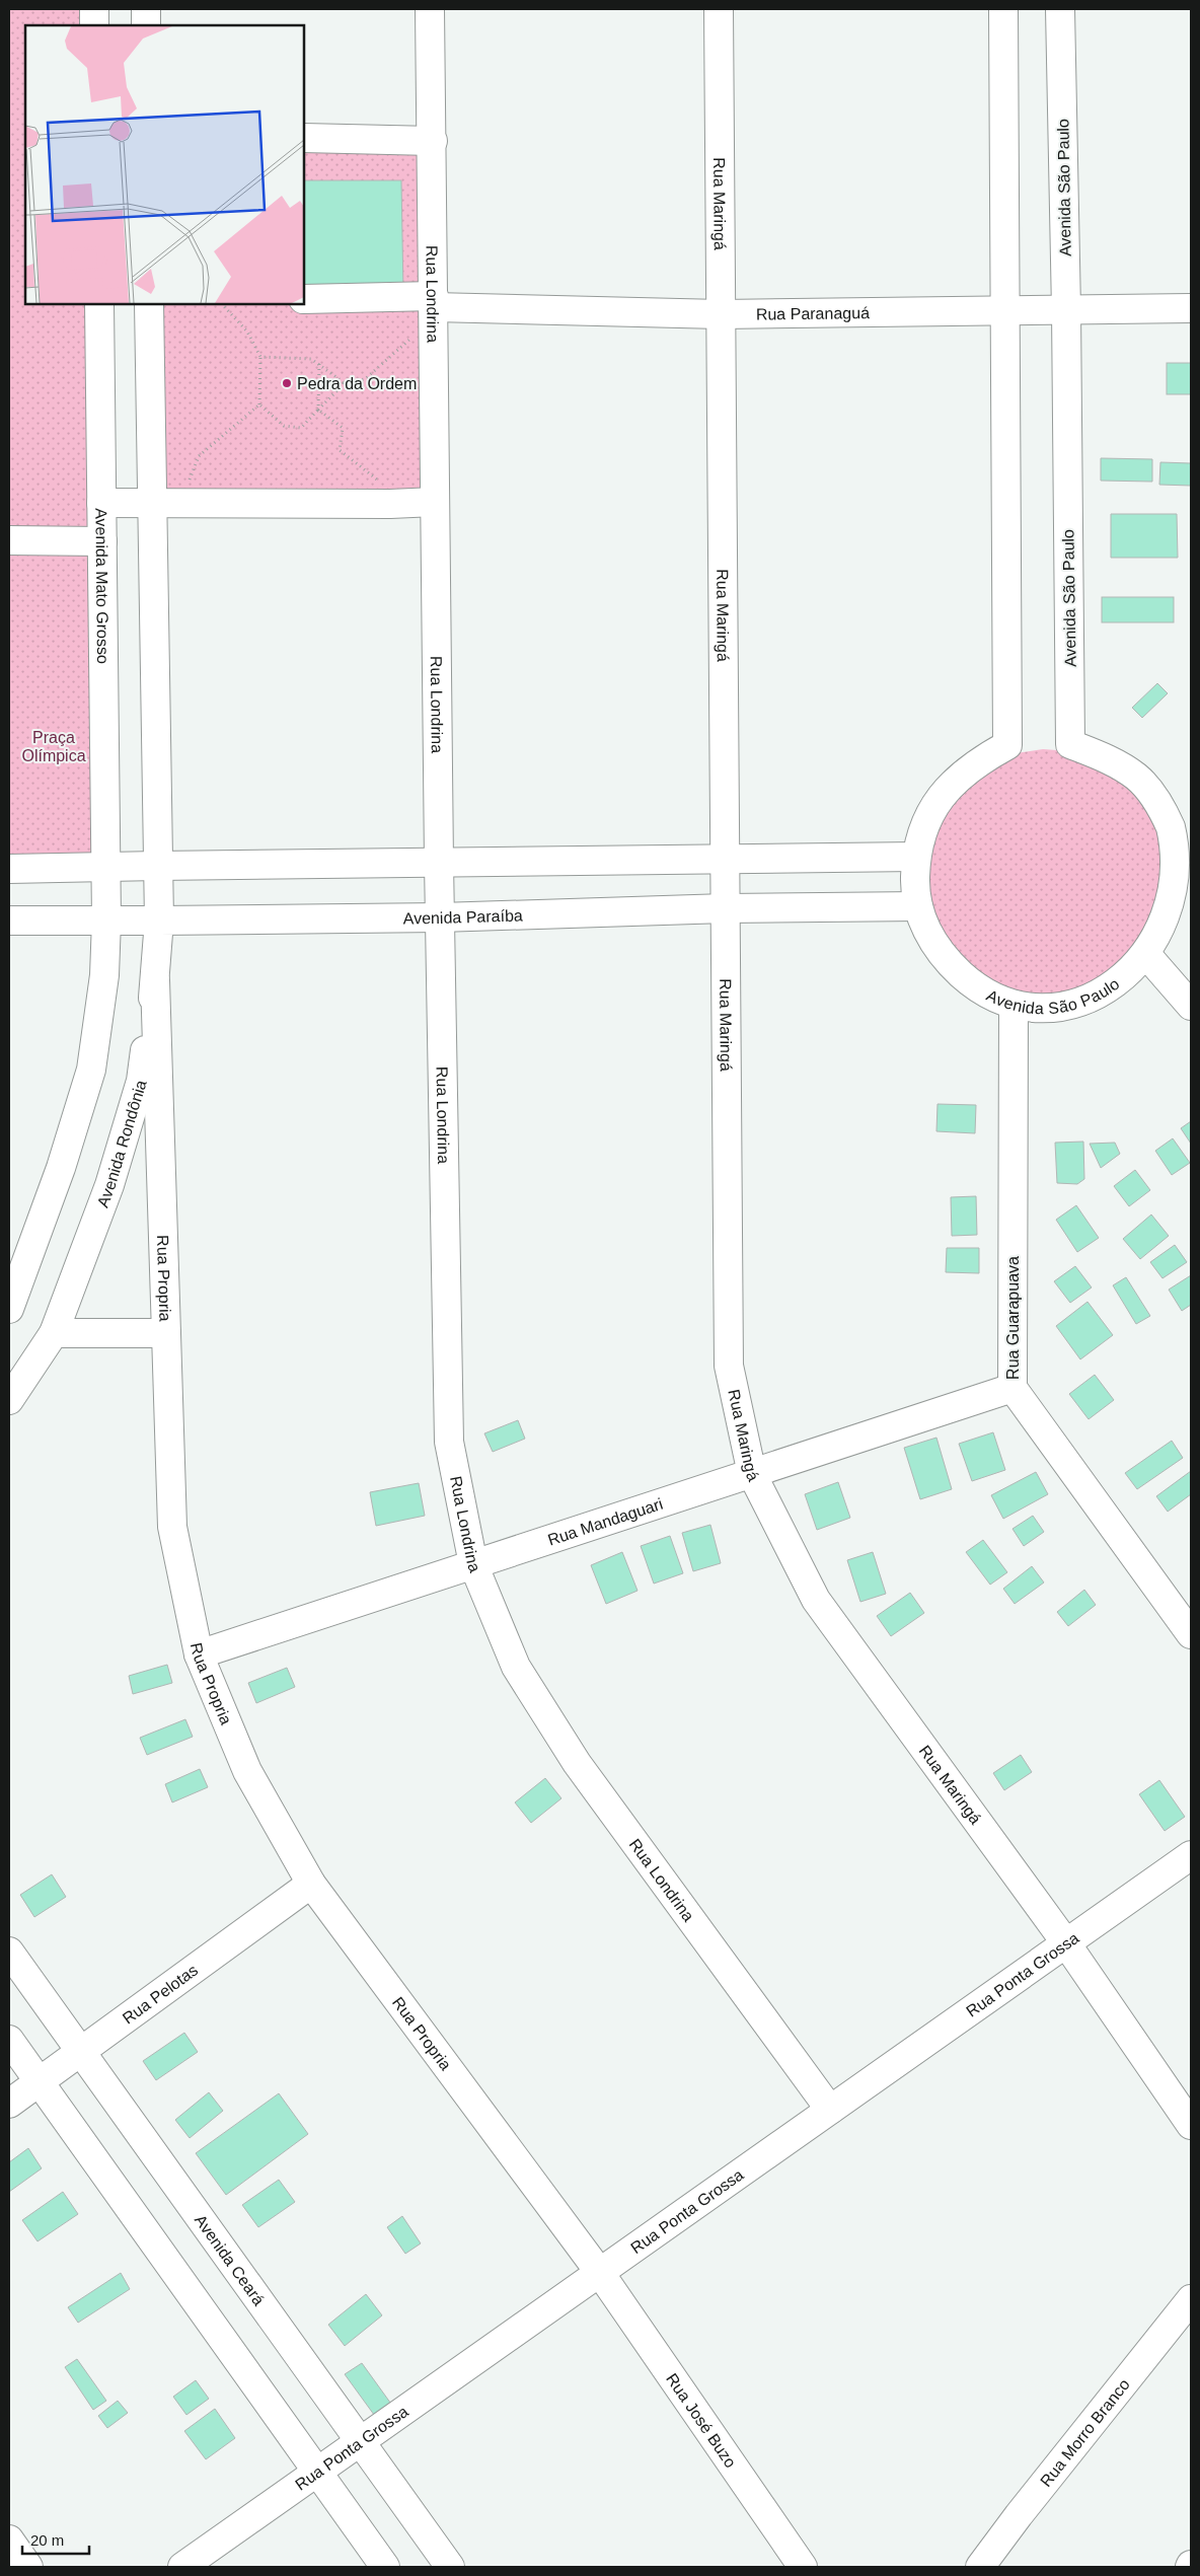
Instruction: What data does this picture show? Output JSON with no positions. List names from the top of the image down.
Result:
{
  "streets": {
    "street": [
      "Avenida São Paulo",
      "Rua Maringá",
      "Rua Londrina",
      "Rua Paranaguá",
      "Avenida Mato Grosso",
      "Avenida Paraíba",
      "Avenida Rondônia",
      "Rua Propria",
      "Rua Guarapuava",
      "Rua Mandaguari",
      "Rua Ponta Grossa",
      "Rua Pelotas",
      "Avenida Ceará",
      "Rua José Buzo",
      "Rua Morro Branco"
    ]
  },
  "crossings": [
    ["Avenida São Paulo", "Rua Paranaguá"],
    ["Avenida São Paulo", "Avenida Paraíba"],
    ["Avenida São Paulo", "Rua Guarapuava"],
    ["Rua Maringá", "Rua Paranaguá"],
    ["Rua Maringá", "Avenida Paraíba"],
    ["Rua Maringá", "Rua Mandaguari"],
    ["Rua Maringá", "Rua Ponta Grossa"],
    ["Rua Londrina", "Rua Paranaguá"],
    ["Rua Londrina", "Avenida Paraíba"],
    ["Rua Londrina", "Rua Mandaguari"],
    ["Rua Londrina", "Rua Ponta Grossa"],
    ["Avenida Paraíba", "Avenida Rondônia"],
    ["Avenida Rondônia", "Rua Propria"],
    ["Rua Propria", "Rua Mandaguari"],
    ["Rua Propria", "Rua Ponta Grossa"],
    ["Rua Propria", "Rua Pelotas"],
    ["Rua Propria", "Rua José Buzo"],
    ["Rua Guarapuava", "Rua Mandaguari"],
    ["Rua Ponta Grossa", "Avenida Ceará"],
    ["Rua Ponta Grossa", "Rua José Buzo"],
    ["Rua Pelotas", "Avenida Ceará"]
  ],
  "parks": ["Praça Olímpica"],
  "places": ["Pedra da Ordem"],
  "scale_bar": "20 m"
}
